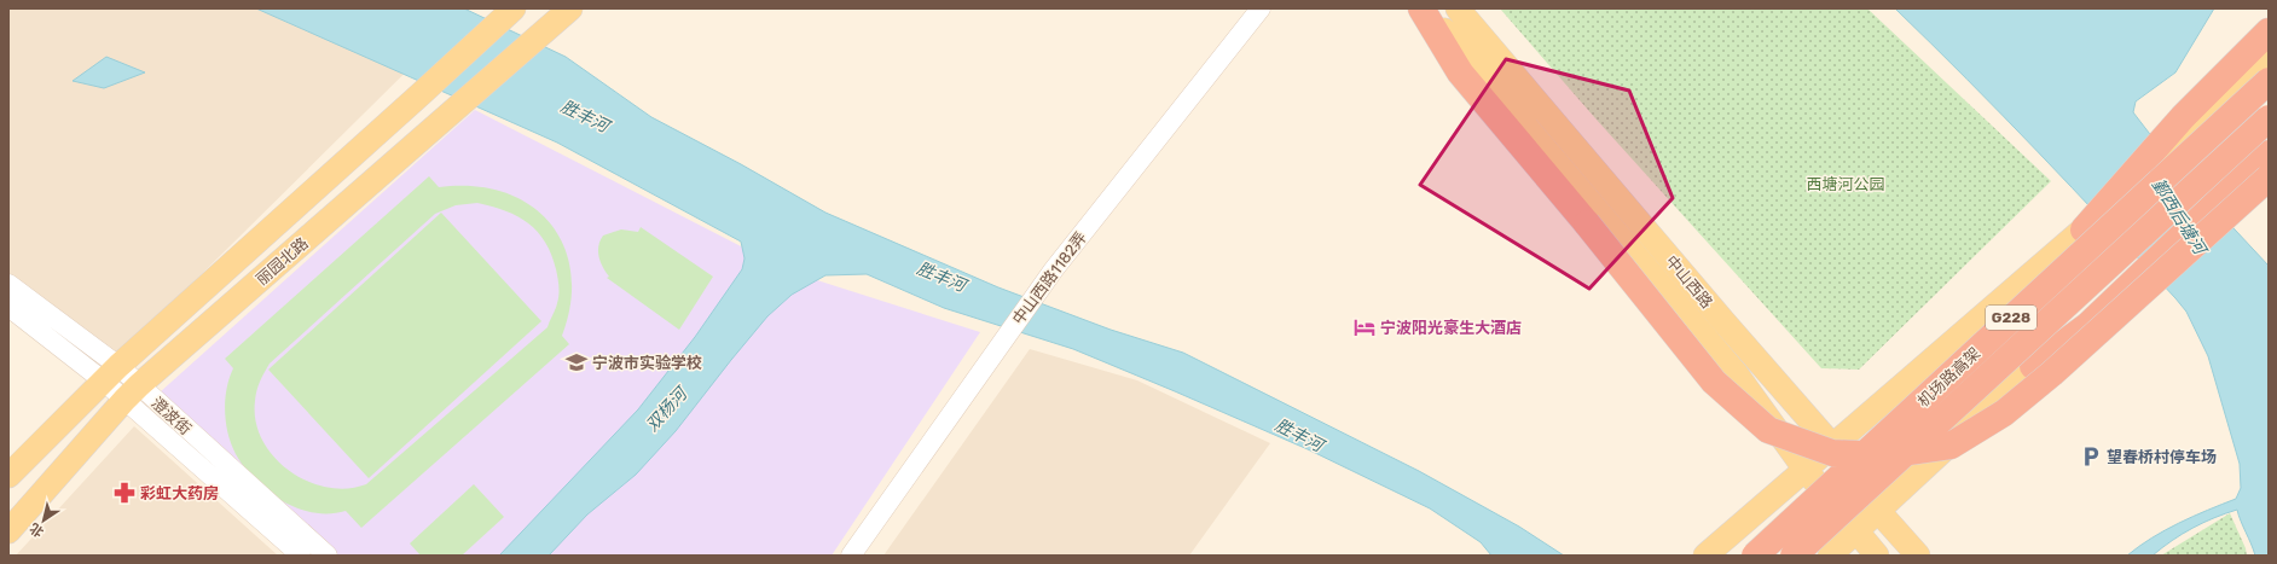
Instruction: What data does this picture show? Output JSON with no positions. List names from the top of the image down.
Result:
{
  "streets": {
    "highway": ["G228", "机场路高架"],
    "main road": ["丽园北路", "中山西路"],
    "street": ["中山西路1182弄", "澄波街"]
  },
  "crossings": [
    ["丽园北路", "澄波街"]
  ],
  "water": ["胜丰河", "鄞西后塘河", "双杨河"],
  "parks": ["西塘河公园"],
  "places": {
    "hotel": ["宁波阳光豪生大酒店"],
    "school or university": ["宁波市实验学校"],
    "parking": ["望春桥村停车场"],
    "pharmacy": ["彩虹大药房"]
  },
  "north": "bottom left"
}
